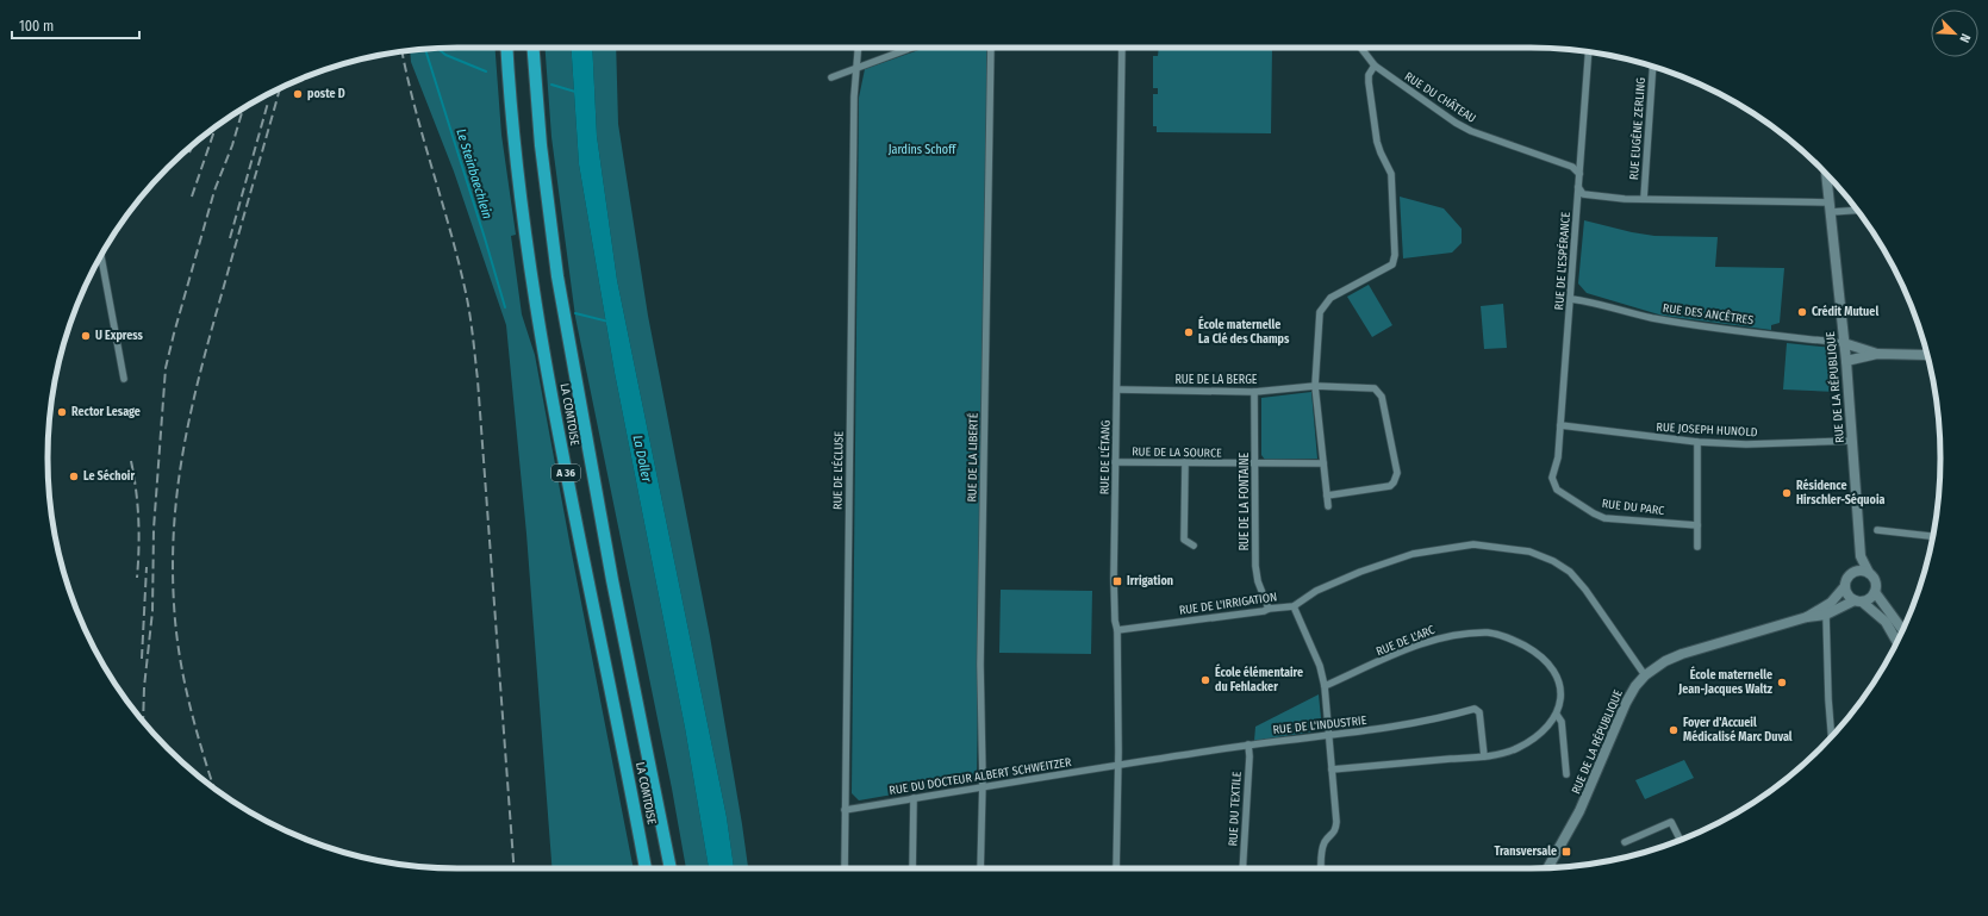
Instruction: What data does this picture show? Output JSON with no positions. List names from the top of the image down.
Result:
{
  "streets": {
    "highway": ["LA COMTOISE", "A 36"],
    "main road": ["RUE DE LA RÉPUBLIQUE"],
    "street": [
      "RUE DU CHÂTEAU",
      "RUE EUGÈNE ZERLING",
      "RUE DE L'ESPÉRANCE",
      "RUE DES ANCÊTRES",
      "RUE DE LA BERGE",
      "RUE JOSEPH HUNOLD",
      "RUE DE LA SOURCE",
      "RUE DE LA LIBERTÉ",
      "RUE DE L'ÉTANG",
      "RUE DE L'ÉCLUSE",
      "RUE DE LA FONTAINE",
      "RUE DU PARC",
      "RUE DE L'IRRIGATION",
      "RUE DE L'ARC",
      "RUE DE L'INDUSTRIE",
      "RUE DU DOCTEUR ALBERT SCHWEITZER",
      "RUE DU TEXTILE"
    ]
  },
  "crossings": [
    ["RUE DU CHÂTEAU", "RUE DE L'ESPÉRANCE"],
    ["RUE DE L'ESPÉRANCE", "RUE DES ANCÊTRES"],
    ["RUE DE L'ESPÉRANCE", "RUE JOSEPH HUNOLD"],
    ["RUE DE L'ESPÉRANCE", "RUE DU PARC"],
    ["RUE DES ANCÊTRES", "RUE DE LA RÉPUBLIQUE"],
    ["RUE DE LA BERGE", "RUE DE L'ÉTANG"],
    ["RUE DE LA BERGE", "RUE DE LA FONTAINE"],
    ["RUE DE LA RÉPUBLIQUE", "RUE JOSEPH HUNOLD"],
    ["RUE DE LA RÉPUBLIQUE", "RUE DE L'IRRIGATION"],
    ["RUE DE LA SOURCE", "RUE DE L'ÉTANG"],
    ["RUE DE LA SOURCE", "RUE DE LA FONTAINE"],
    ["RUE DE LA LIBERTÉ", "RUE DU DOCTEUR ALBERT SCHWEITZER"],
    ["RUE DE L'ÉTANG", "RUE DE L'IRRIGATION"],
    ["RUE DE L'ÉTANG", "RUE DE L'INDUSTRIE"],
    ["RUE DE L'ÉTANG", "RUE DU DOCTEUR ALBERT SCHWEITZER"],
    ["RUE DE L'ÉCLUSE", "RUE DU DOCTEUR ALBERT SCHWEITZER"],
    ["RUE DE LA FONTAINE", "RUE DE L'IRRIGATION"],
    ["RUE DE L'ARC", "RUE DE L'INDUSTRIE"],
    ["RUE DE L'INDUSTRIE", "RUE DU DOCTEUR ALBERT SCHWEITZER"],
    ["RUE DE L'INDUSTRIE", "RUE DU TEXTILE"]
  ],
  "water": ["Le Steinbaechlein", "La Doller"],
  "parks": ["Jardins Schoff"],
  "places": {
    "other": [
      "poste D",
      "Crédit Mutuel",
      "École maternelle La Clé des Champs",
      "U Express",
      "Rector Lesage",
      "Le Séchoir",
      "Résidence Hirschler-Séquoia",
      "École élémentaire du Fehlacker",
      "École maternelle Jean-Jacques Waltz",
      "Foyer d'Accueil Médicalisé Marc Duval"
    ],
    "transit": ["Irrigation", "Transversale"]
  },
  "scale_bar": "100 m",
  "north": "bottom right"
}
